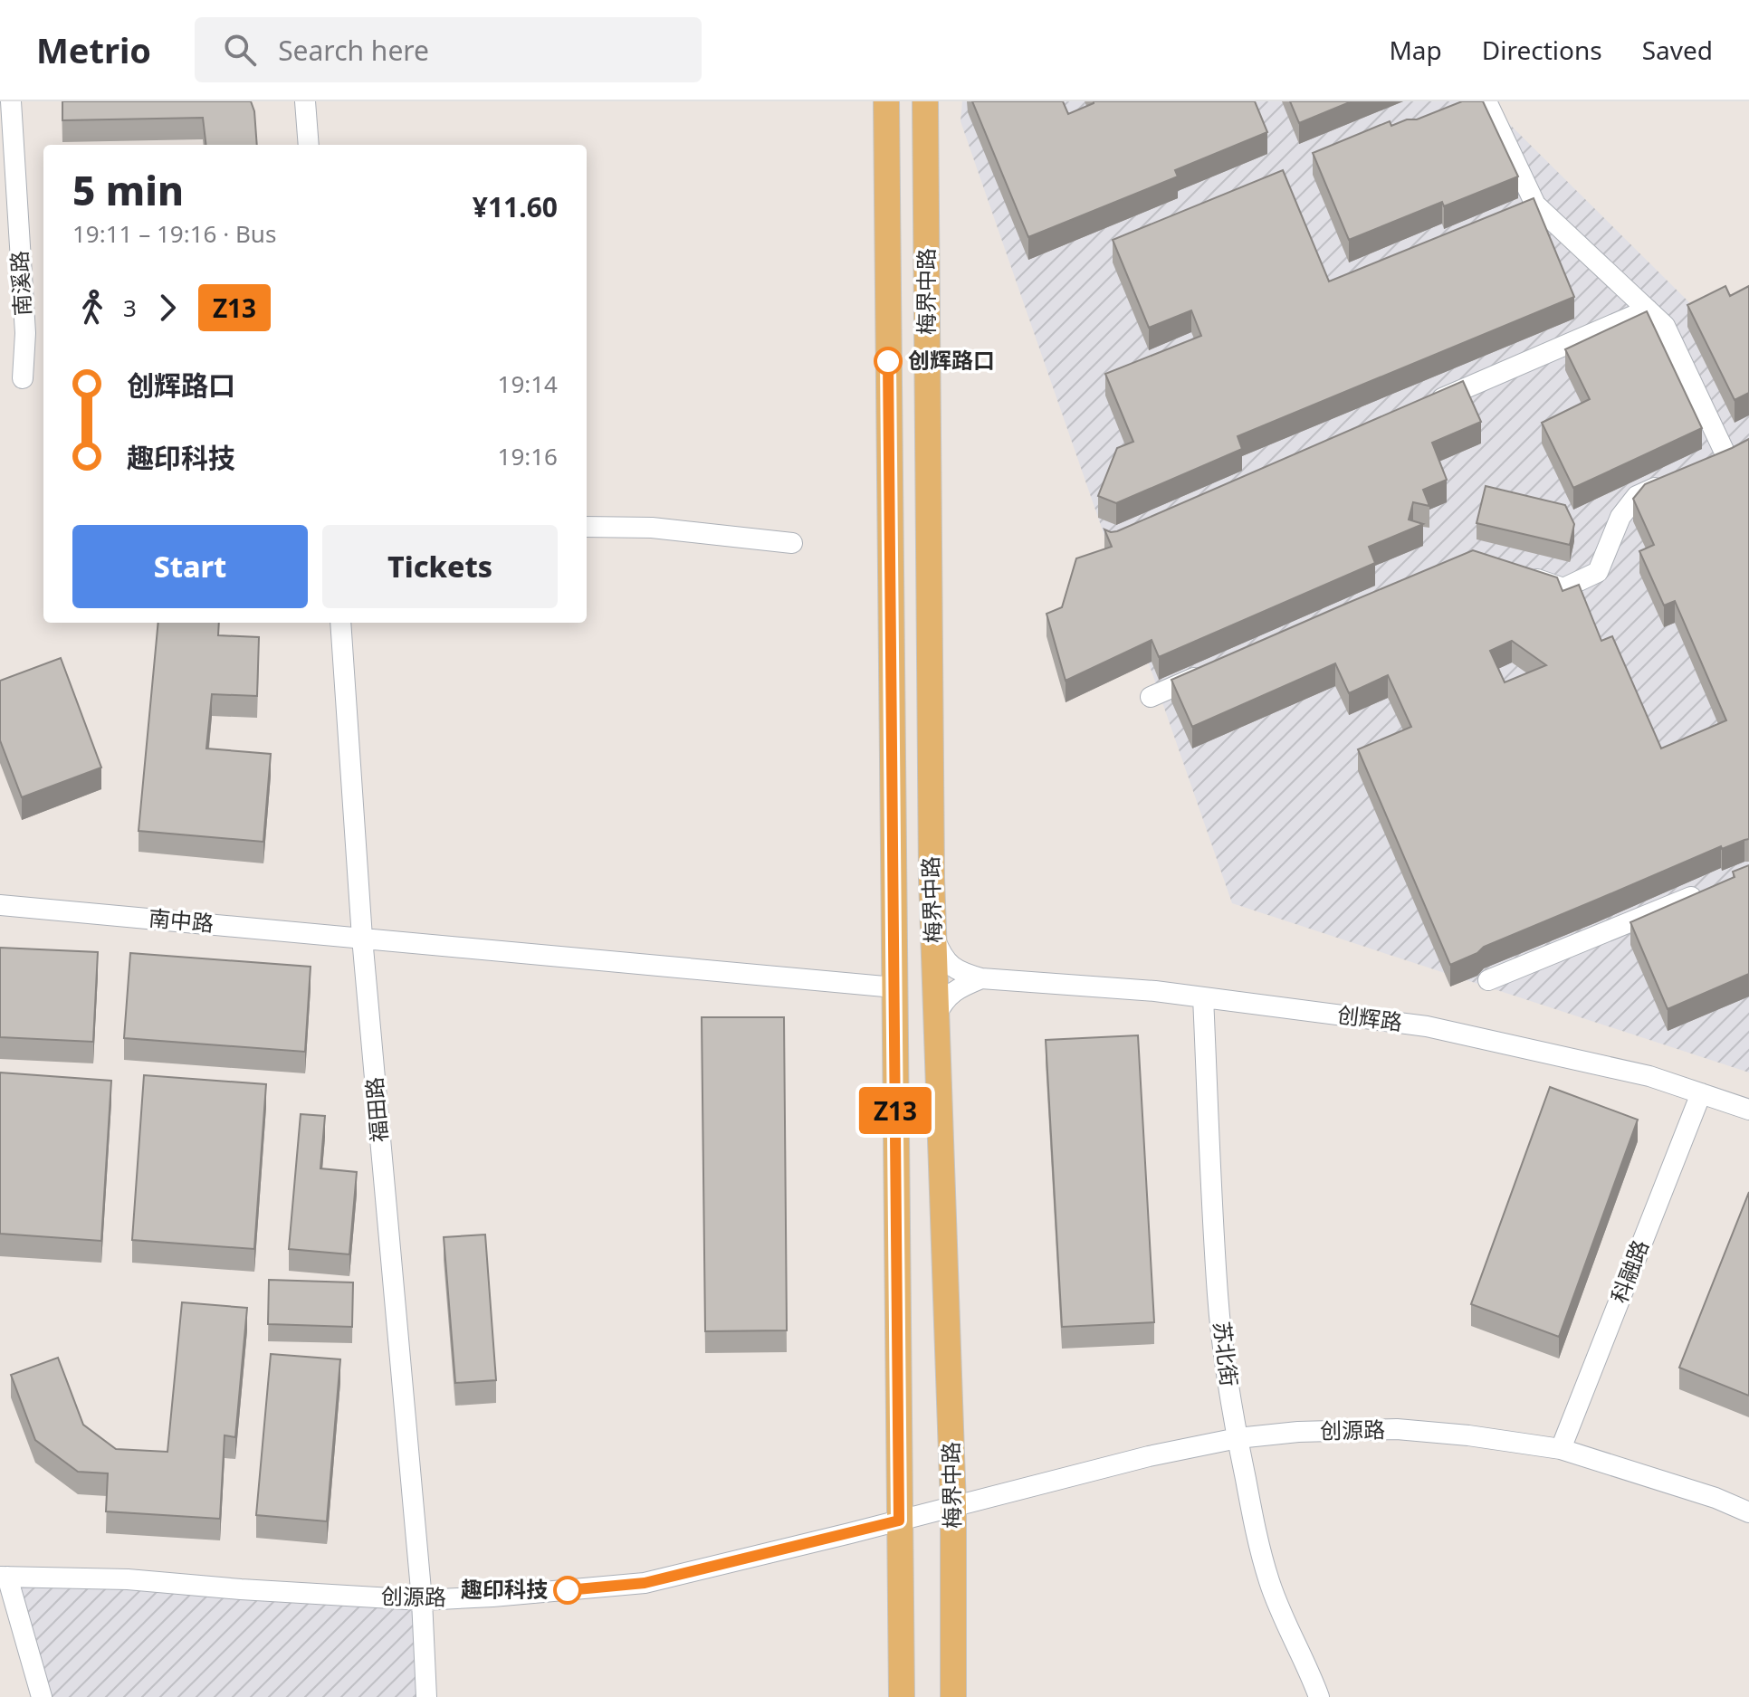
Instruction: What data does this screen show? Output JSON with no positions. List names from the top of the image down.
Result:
{
  "streets": {
    "main road": ["梅界中路"],
    "street": [
      "南溪路",
      "南中路",
      "创辉路",
      "福田路",
      "科融路",
      "苏北街",
      "创源路"
    ]
  },
  "crossings": [
    ["梅界中路", "南中路"],
    ["梅界中路", "创源路"],
    ["南中路", "福田路"],
    ["创辉路", "科融路"],
    ["创辉路", "苏北街"],
    ["福田路", "创源路"],
    ["科融路", "创源路"],
    ["苏北街", "创源路"]
  ],
  "places": ["创辉路口", "趣印科技"],
  "lines": ["bus line Z13"],
  "page": {
    "header": "Metrio",
    "search": "Search here",
    "nav": ["Map", "Directions", "Saved"],
    "on_map": "Z13",
    "heading": ["5 min", "19:11 – 19:16 · Bus", "¥11.60"],
    "legs": ["3", "Z13"],
    "list": [
      {
        "name": "创辉路口",
        "value": "19:14"
      },
      {
        "name": "趣印科技",
        "value": "19:16"
      }
    ],
    "buttons": ["Start", "Tickets"]
  }
}
